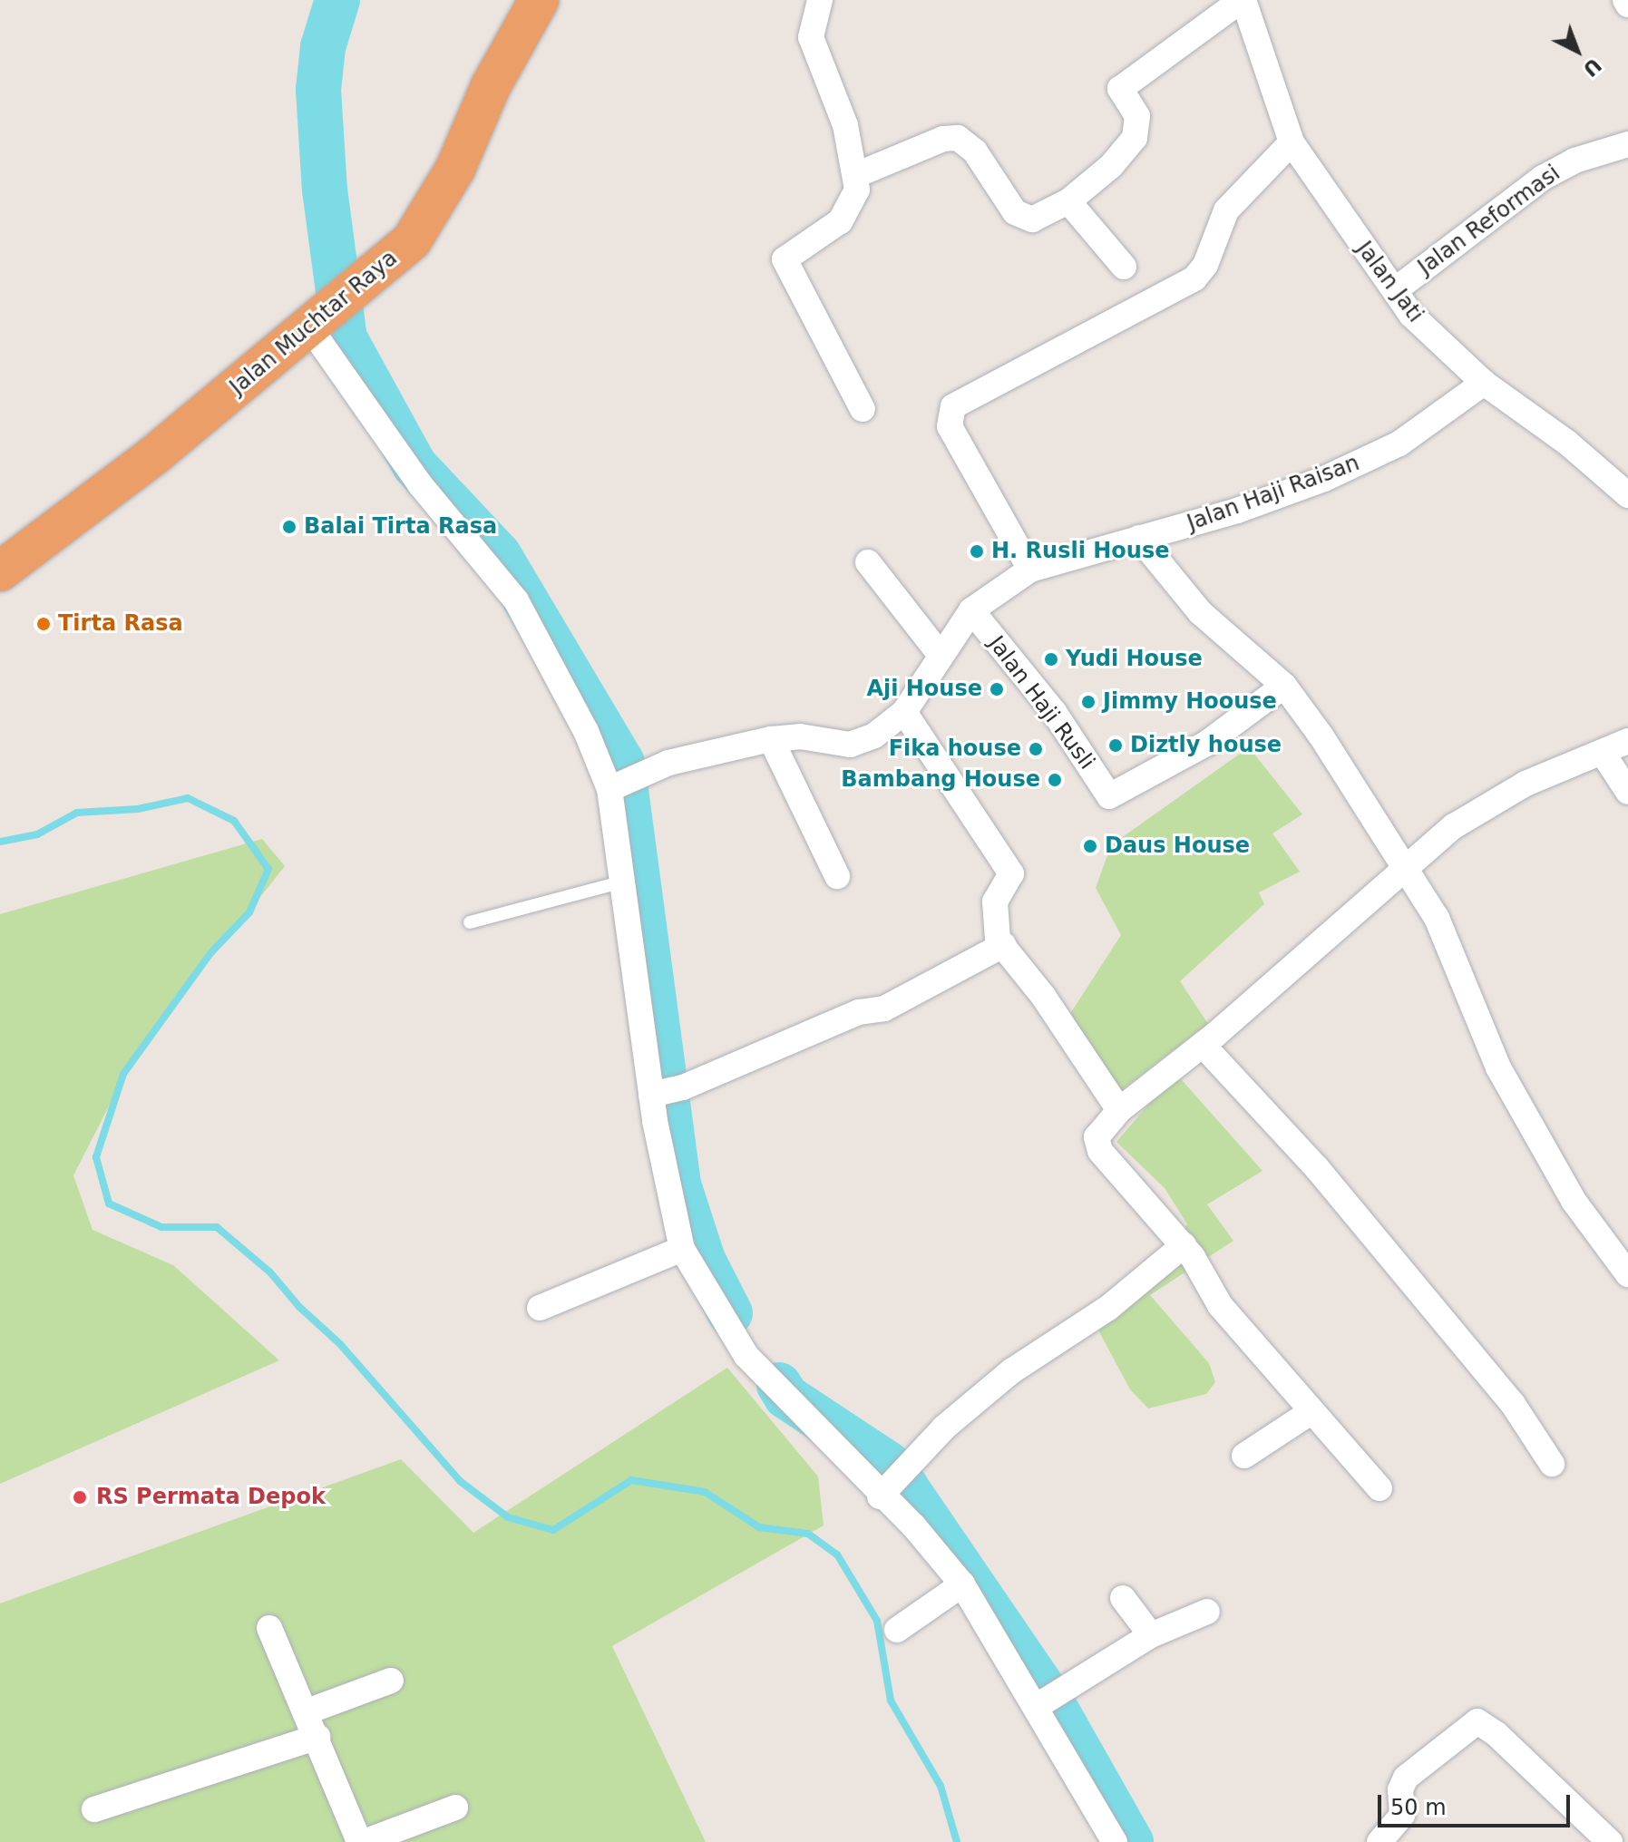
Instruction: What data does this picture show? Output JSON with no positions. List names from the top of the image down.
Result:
{
  "streets": {
    "highway": ["Jalan Muchtar Raya"],
    "street": [
      "Jalan Reformasi",
      "Jalan Jati",
      "Jalan Haji Raisan",
      "Jalan Haji Rusli"
    ]
  },
  "crossings": [
    ["Jalan Reformasi", "Jalan Jati"],
    ["Jalan Jati", "Jalan Haji Raisan"],
    ["Jalan Haji Raisan", "Jalan Haji Rusli"]
  ],
  "places": [
    "Balai Tirta Rasa",
    "H. Rusli House",
    "Tirta Rasa",
    "Yudi House",
    "Aji House",
    "Jimmy Hoouse",
    "Diztly house",
    "Fika house",
    "Bambang House",
    "Daus House",
    "RS Permata Depok"
  ],
  "scale_bar": "50 m",
  "north": "bottom right"
}
